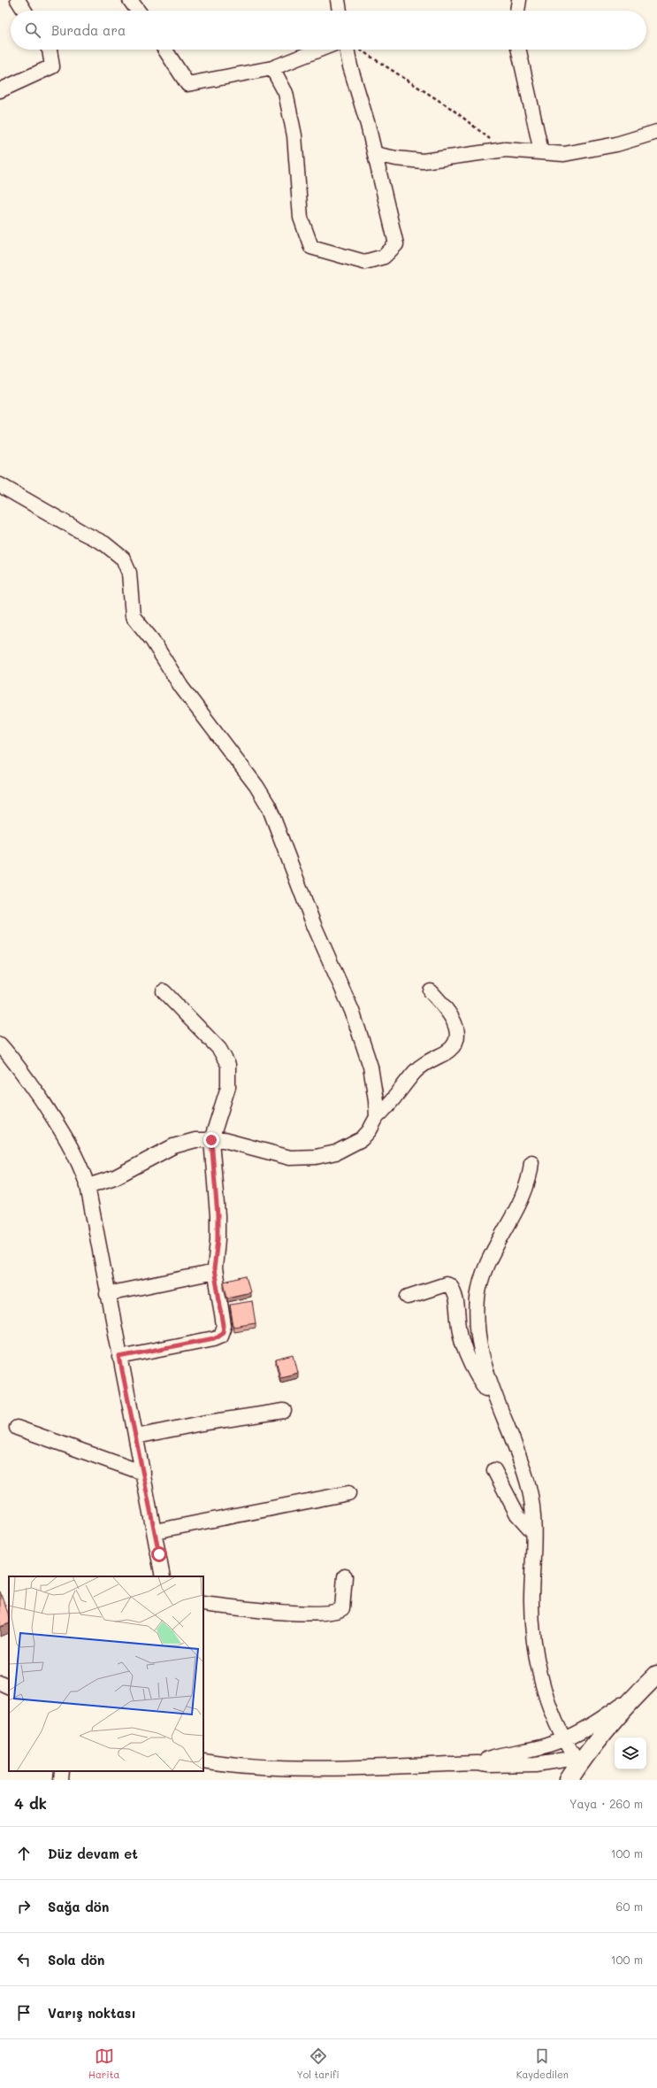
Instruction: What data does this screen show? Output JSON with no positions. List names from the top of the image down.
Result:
{
  "page": {
    "search": "Burada ara",
    "heading": ["4 dk", "Yaya · 260 m"],
    "list": [
      ["Düz devam et", "100 m"],
      ["Sağa dön", "60 m"],
      ["Sola dön", "100 m"],
      "Varış noktası"
    ],
    "nav": ["Harita", "Yol tarifi", "Kaydedilen"]
  }
}
